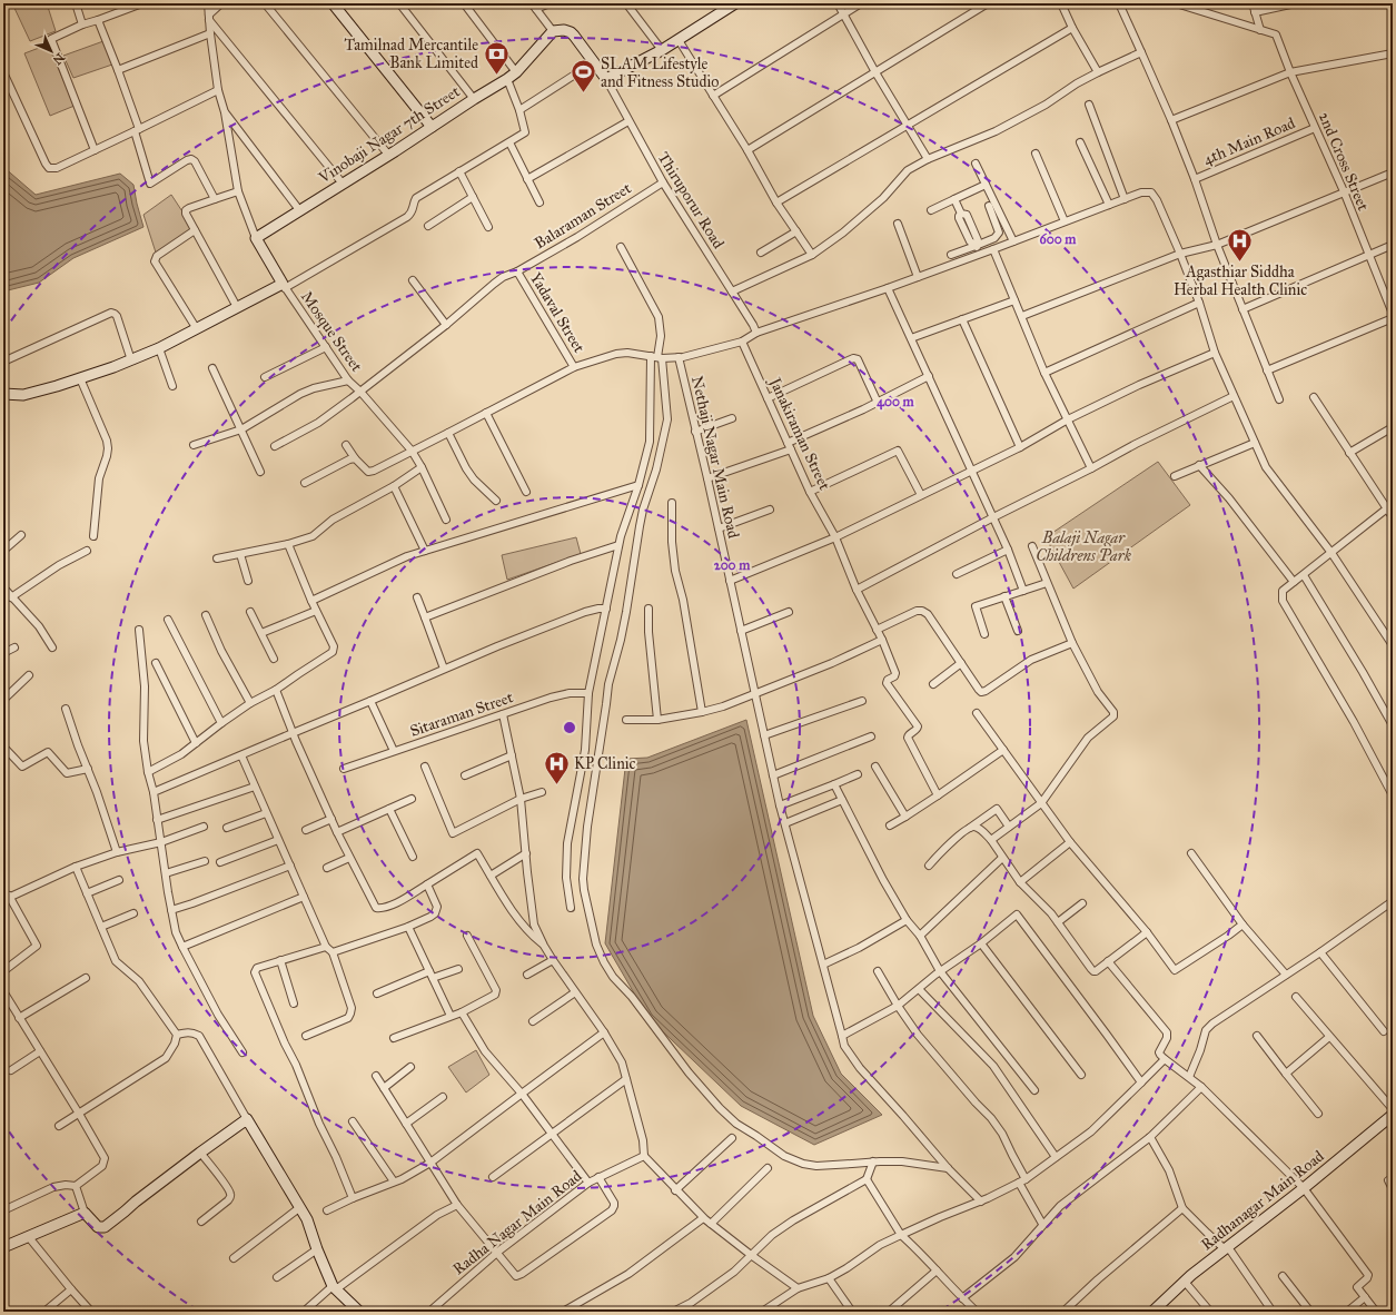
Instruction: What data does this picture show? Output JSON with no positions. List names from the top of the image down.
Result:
{
  "streets": {
    "street": [
      "Vinobaji Nagar 7th Street",
      "4th Main Road",
      "2nd Cross Street",
      "Thiruporur Road",
      "Balaraman Street",
      "Yadaval Street",
      "Mosque Street",
      "Janakiraman Street",
      "Nethaji Nagar Main Road",
      "Sitaraman Street",
      "Radhanagar Main Road",
      "Radha Nagar Main Road"
    ]
  },
  "crossings": [
    ["4th Main Road", "2nd Cross Street"],
    ["Thiruporur Road", "Balaraman Street"],
    ["Balaraman Street", "Yadaval Street"],
    ["Yadaval Street", "Mosque Street"]
  ],
  "parks": ["Balaji Nagar Childrens Park"],
  "places": {
    "bank": ["Tamilnad Mercantile Bank Limited"],
    "sports": ["SLAM Lifestyle and Fitness Studio"],
    "hospital": ["Agasthiar Siddha Herbal Health Clinic", "KP Clinic"]
  },
  "north": "bottom right",
  "rings": ["600 m", "400 m", "200 m"]
}
